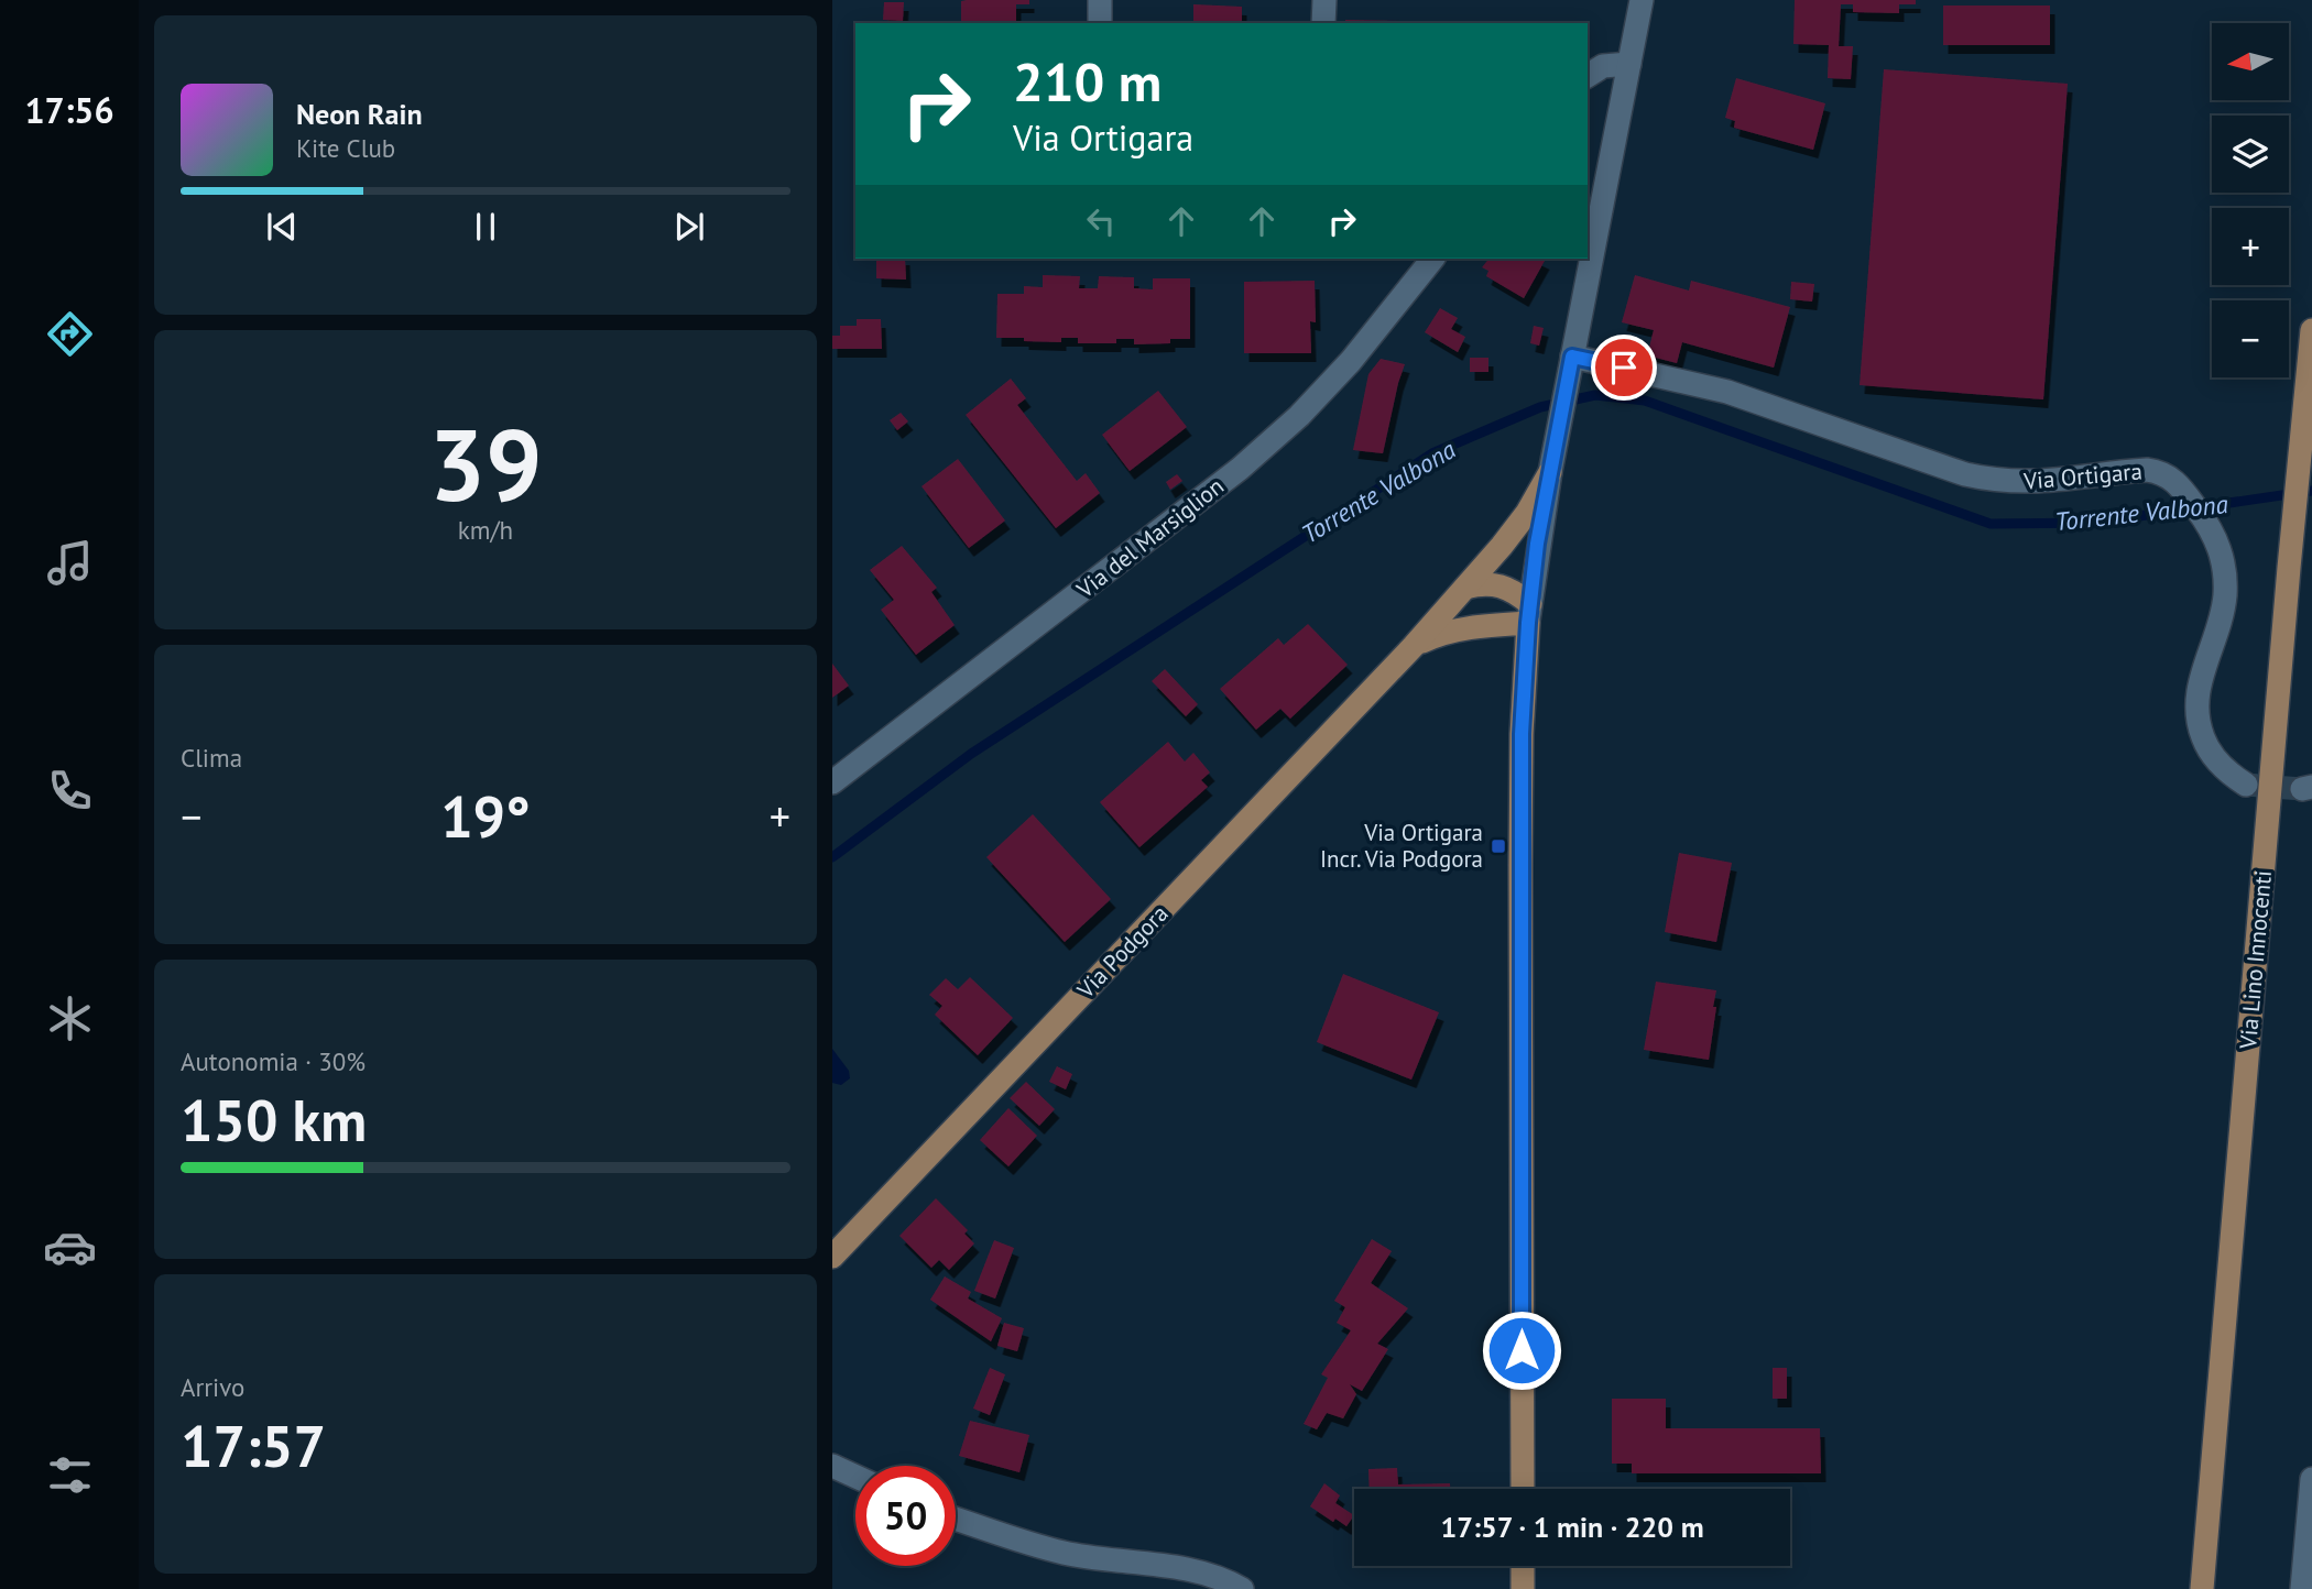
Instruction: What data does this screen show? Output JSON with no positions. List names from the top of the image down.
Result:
{
  "streets": {
    "main road": ["Via Podgora", "Via Lino Innocenti"],
    "street": ["Via Ortigara", "Via del Marsiglion"]
  },
  "water": ["Torrente Valbona"],
  "places": {
    "transit": ["Via Ortigara Incr. Via Podgora"]
  },
  "north": "left",
  "page": {
    "tabs": "17:56",
    "map_buttons": ["+", "−"],
    "turn": ["210 m", "Via Ortigara"],
    "song": ["Neon Rain", "Kite Club"],
    "tile": [
      ["39", "km/h"],
      "Clima",
      ["Autonomia · 30%", "150 km"],
      ["Arrivo", "17:57"]
    ],
    "heat": ["−", "19°", "+"],
    "limit": "50",
    "trip": "17:57 · 1 min · 220 m"
  }
}
